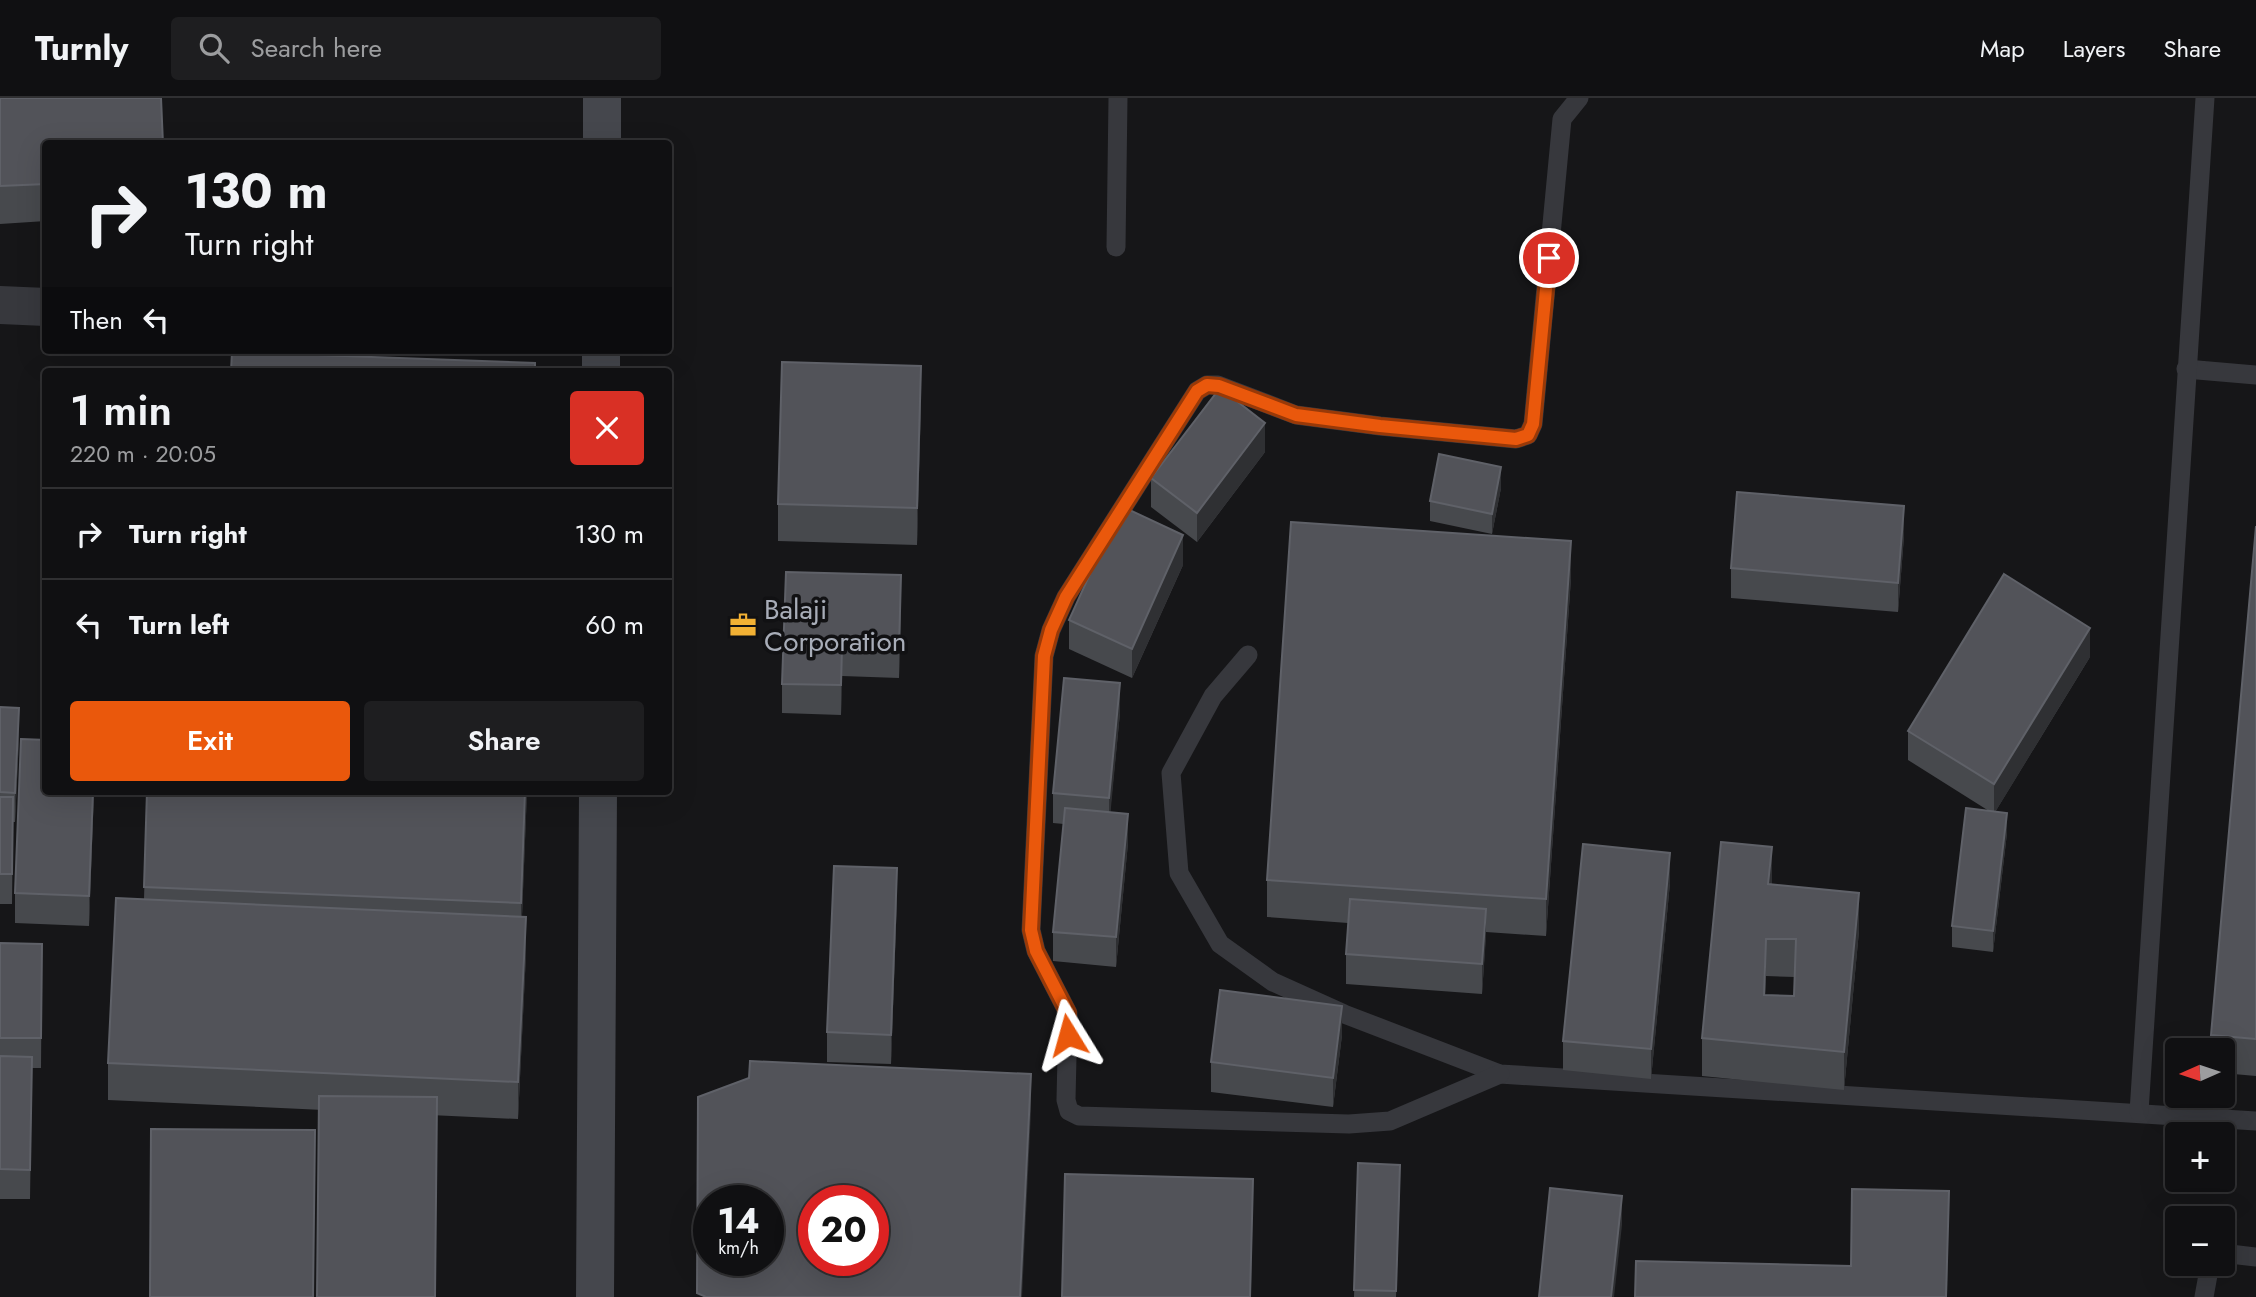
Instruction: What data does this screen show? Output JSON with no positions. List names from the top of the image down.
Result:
{
  "places": {
    "office": ["Balaji Corporation"]
  },
  "north": "left",
  "page": {
    "header": "Turnly",
    "search": "Search here",
    "nav": ["Map", "Layers", "Share"],
    "turn": ["130 m", "Turn right"],
    "then": "Then",
    "heading": ["1 min", "220 m · 20:05"],
    "list": [
      {
        "name": "Turn right",
        "value": "130 m"
      },
      {
        "name": "Turn left",
        "value": "60 m"
      }
    ],
    "buttons": ["Exit", "Share"],
    "map_buttons": ["+", "−"],
    "speed": "14 km/h",
    "limit": "20"
  }
}
